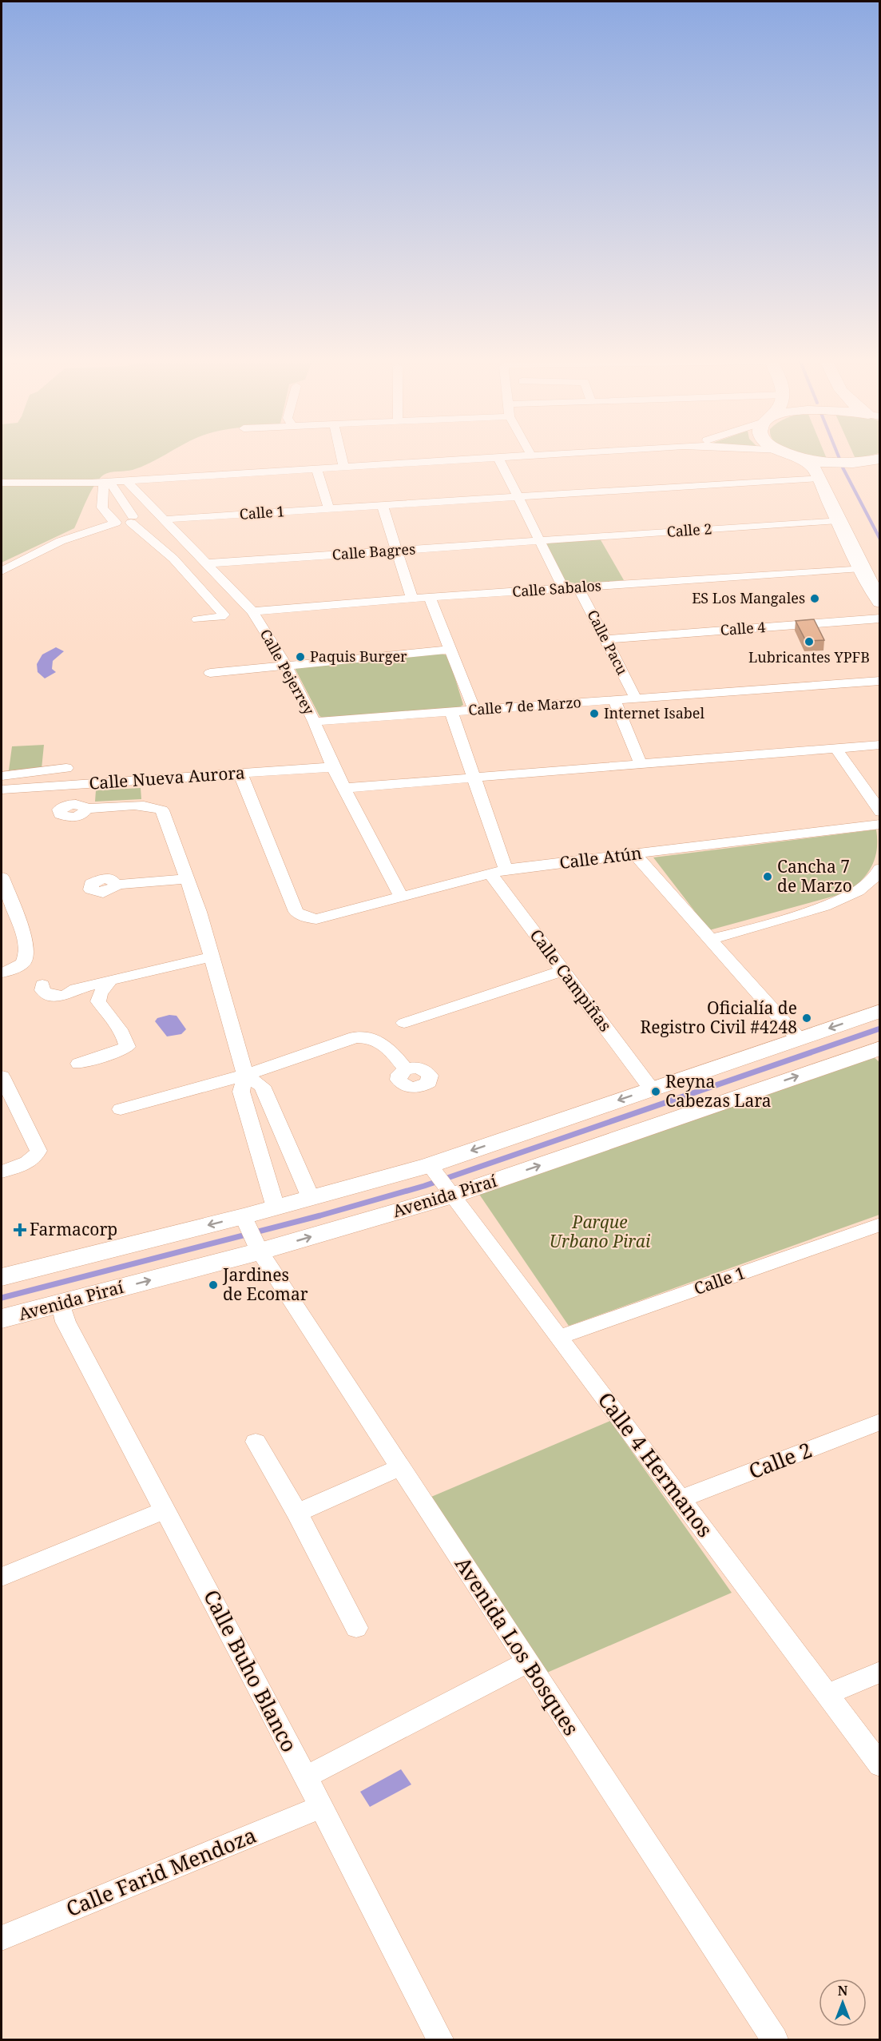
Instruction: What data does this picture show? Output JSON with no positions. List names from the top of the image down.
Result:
{
  "streets": {
    "main road": ["Avenida Piraí"],
    "street": [
      "Calle 1",
      "Calle 2",
      "Calle Bagres",
      "Calle Sabalos",
      "Calle 4",
      "Calle Pacu",
      "Calle Pejerrey",
      "Calle 7 de Marzo",
      "Calle Nueva Aurora",
      "Calle Atún",
      "Calle Campiñas",
      "Calle 4 Hermanos",
      "Avenida Los Bosques",
      "Calle Buho Blanco",
      "Calle Farid Mendoza"
    ]
  },
  "crossings": [
    ["Calle 1", "Calle Pejerrey"],
    ["Calle 1", "Calle 4 Hermanos"],
    ["Calle 2", "Calle Bagres"],
    ["Calle 2", "Calle 4 Hermanos"],
    ["Calle Bagres", "Calle Pejerrey"],
    ["Calle Sabalos", "Calle Pacu"],
    ["Calle Sabalos", "Calle Pejerrey"],
    ["Calle 4", "Calle Pacu"],
    ["Calle Pacu", "Calle 7 de Marzo"],
    ["Calle Pejerrey", "Calle 7 de Marzo"],
    ["Calle Pejerrey", "Calle Nueva Aurora"],
    ["Calle Pejerrey", "Calle Atún"],
    ["Calle 7 de Marzo", "Calle Campiñas"],
    ["Calle Nueva Aurora", "Calle Atún"],
    ["Calle Atún", "Calle Campiñas"],
    ["Calle Campiñas", "Avenida Piraí"],
    ["Avenida Piraí", "Calle 4 Hermanos"],
    ["Avenida Piraí", "Avenida Los Bosques"],
    ["Avenida Piraí", "Calle Buho Blanco"],
    ["Calle Buho Blanco", "Calle Farid Mendoza"]
  ],
  "parks": ["Parque Urbano Pirai"],
  "places": {
    "other": [
      "ES Los Mangales",
      "Lubricantes YPFB",
      "Paquis Burger",
      "Internet Isabel",
      "Cancha 7 de Marzo",
      "Oficialía de Registro Civil #4248",
      "Reyna Cabezas Lara",
      "Jardines de Ecomar"
    ],
    "health": ["Farmacorp"]
  },
  "north": "top"
}
